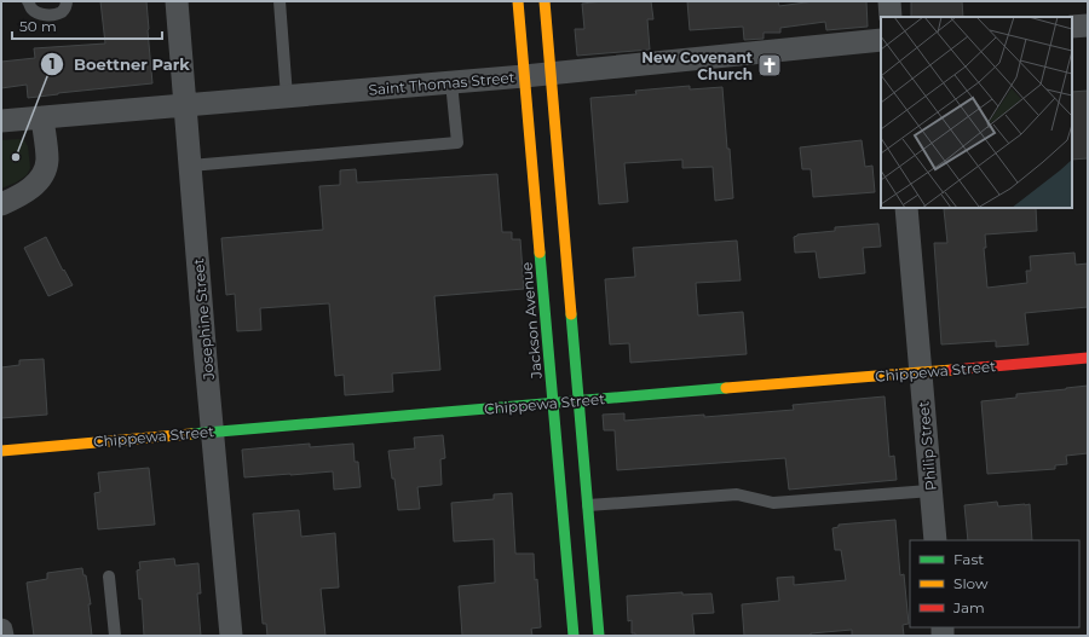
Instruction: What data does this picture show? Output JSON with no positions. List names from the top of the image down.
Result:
{
  "streets": {
    "street": [
      "Saint Thomas Street",
      "Josephine Street",
      "Jackson Avenue",
      "Chippewa Street",
      "Philip Street"
    ]
  },
  "crossings": [
    ["Saint Thomas Street", "Josephine Street"],
    ["Saint Thomas Street", "Jackson Avenue"],
    ["Josephine Street", "Chippewa Street"],
    ["Jackson Avenue", "Chippewa Street"],
    ["Chippewa Street", "Philip Street"]
  ],
  "places": {
    "church": ["New Covenant Church"],
    "other": ["Boettner Park"]
  },
  "legend": ["Fast", "Slow", "Jam"],
  "scale_bar": "50 m"
}
